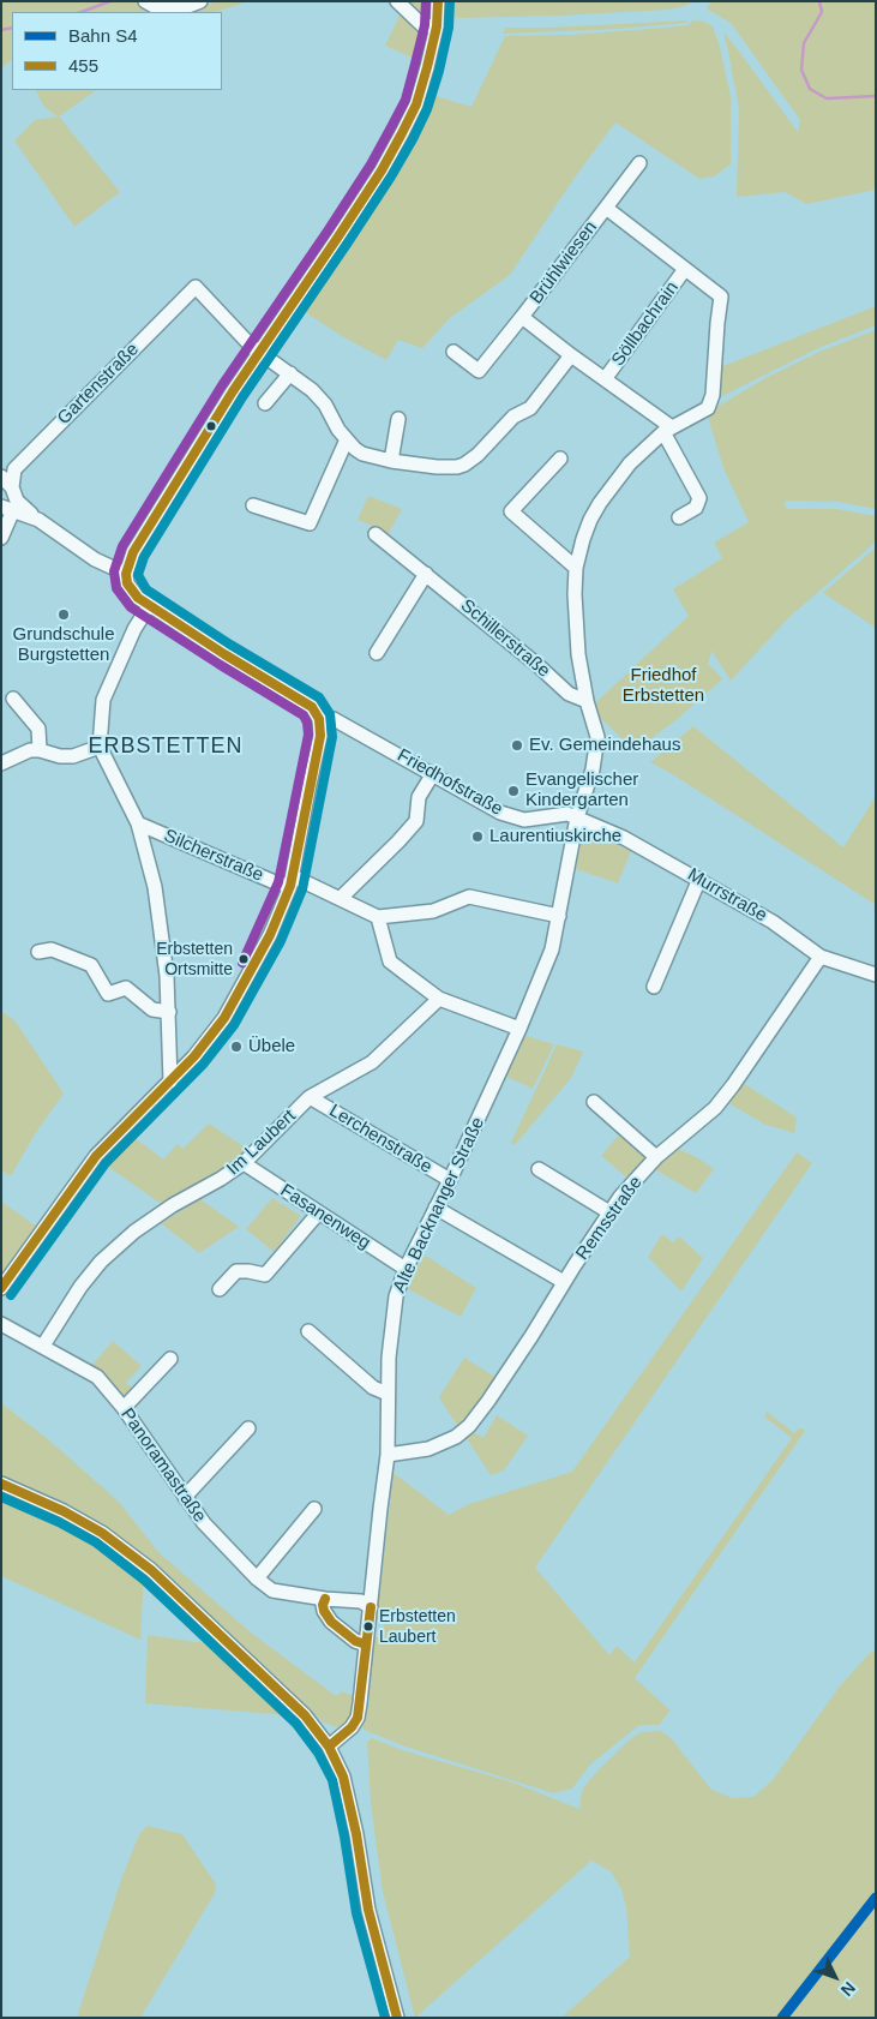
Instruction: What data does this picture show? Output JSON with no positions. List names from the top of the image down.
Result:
{
  "streets": {
    "street": [
      "Brühlwiesen",
      "Söllbachrain",
      "Gartenstraße",
      "Schillerstraße",
      "Friedhofstraße",
      "Silcherstraße",
      "Murrstraße",
      "Lerchenstraße",
      "Im Laubert",
      "Alte Backnanger Straße",
      "Fasanenweg",
      "Remsstraße",
      "Panoramastraße"
    ]
  },
  "crossings": [
    ["Brühlwiesen", "Söllbachrain"],
    ["Friedhofstraße", "Murrstraße"],
    ["Friedhofstraße", "Alte Backnanger Straße"],
    ["Murrstraße", "Alte Backnanger Straße"],
    ["Murrstraße", "Remsstraße"],
    ["Lerchenstraße", "Im Laubert"],
    ["Lerchenstraße", "Alte Backnanger Straße"],
    ["Im Laubert", "Fasanenweg"],
    ["Im Laubert", "Panoramastraße"],
    ["Alte Backnanger Straße", "Fasanenweg"],
    ["Alte Backnanger Straße", "Remsstraße"],
    ["Alte Backnanger Straße", "Panoramastraße"]
  ],
  "districts": ["ERBSTETTEN"],
  "parks": ["Friedhof Erbstetten"],
  "places": [
    "Grundschule Burgstetten",
    "Ev. Gemeindehaus",
    "Evangelischer Kindergarten",
    "Laurentiuskirche",
    "Erbstetten Ortsmitte",
    "Übele",
    "Erbstetten Laubert"
  ],
  "lines": ["transit line 455", "rail line S4"],
  "legend": ["Bahn S4", "455"],
  "north": "bottom right"
}
